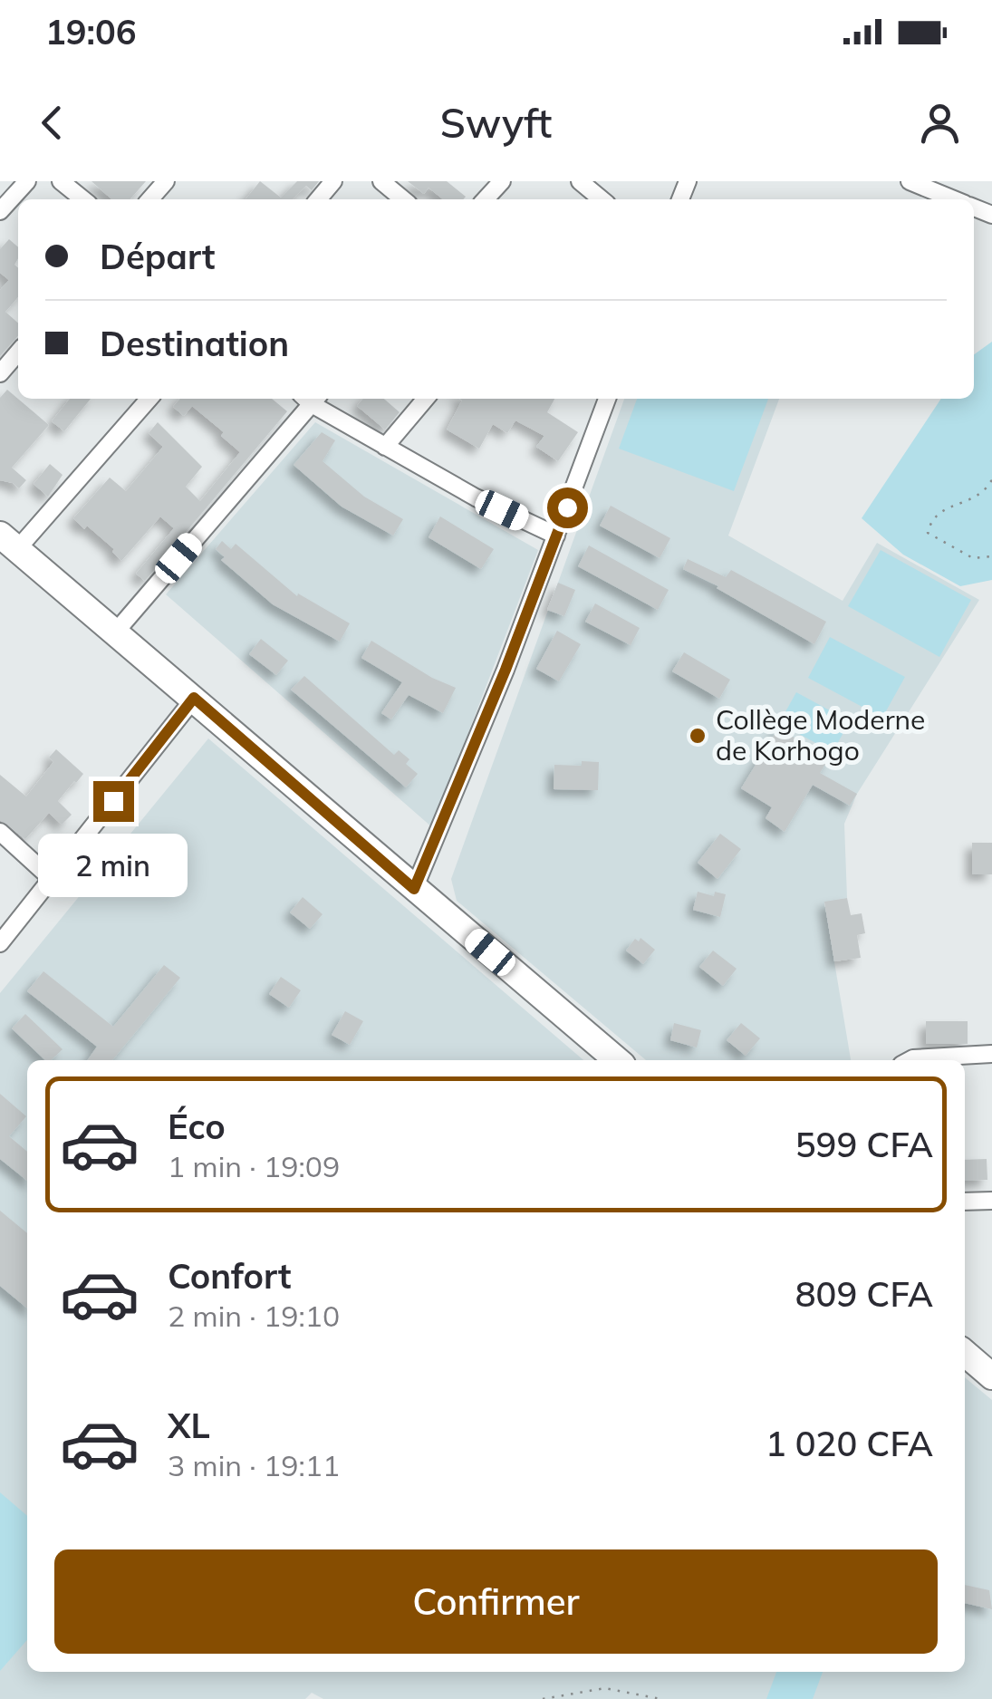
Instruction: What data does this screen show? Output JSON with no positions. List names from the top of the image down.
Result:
{
  "places": ["Collège Moderne de Korhogo"],
  "page": {
    "status": "19:06",
    "header": "Swyft",
    "banner": ["Départ", "Destination"],
    "bubble": "2 min",
    "list": [
      {
        "name": "Éco",
        "note": "1 min · 19:09",
        "value": "599 CFA"
      },
      {
        "name": "Confort",
        "note": "2 min · 19:10",
        "value": "809 CFA"
      },
      {
        "name": "XL",
        "note": "3 min · 19:11",
        "value": "1 020 CFA"
      }
    ],
    "buttons": "Confirmer"
  }
}
